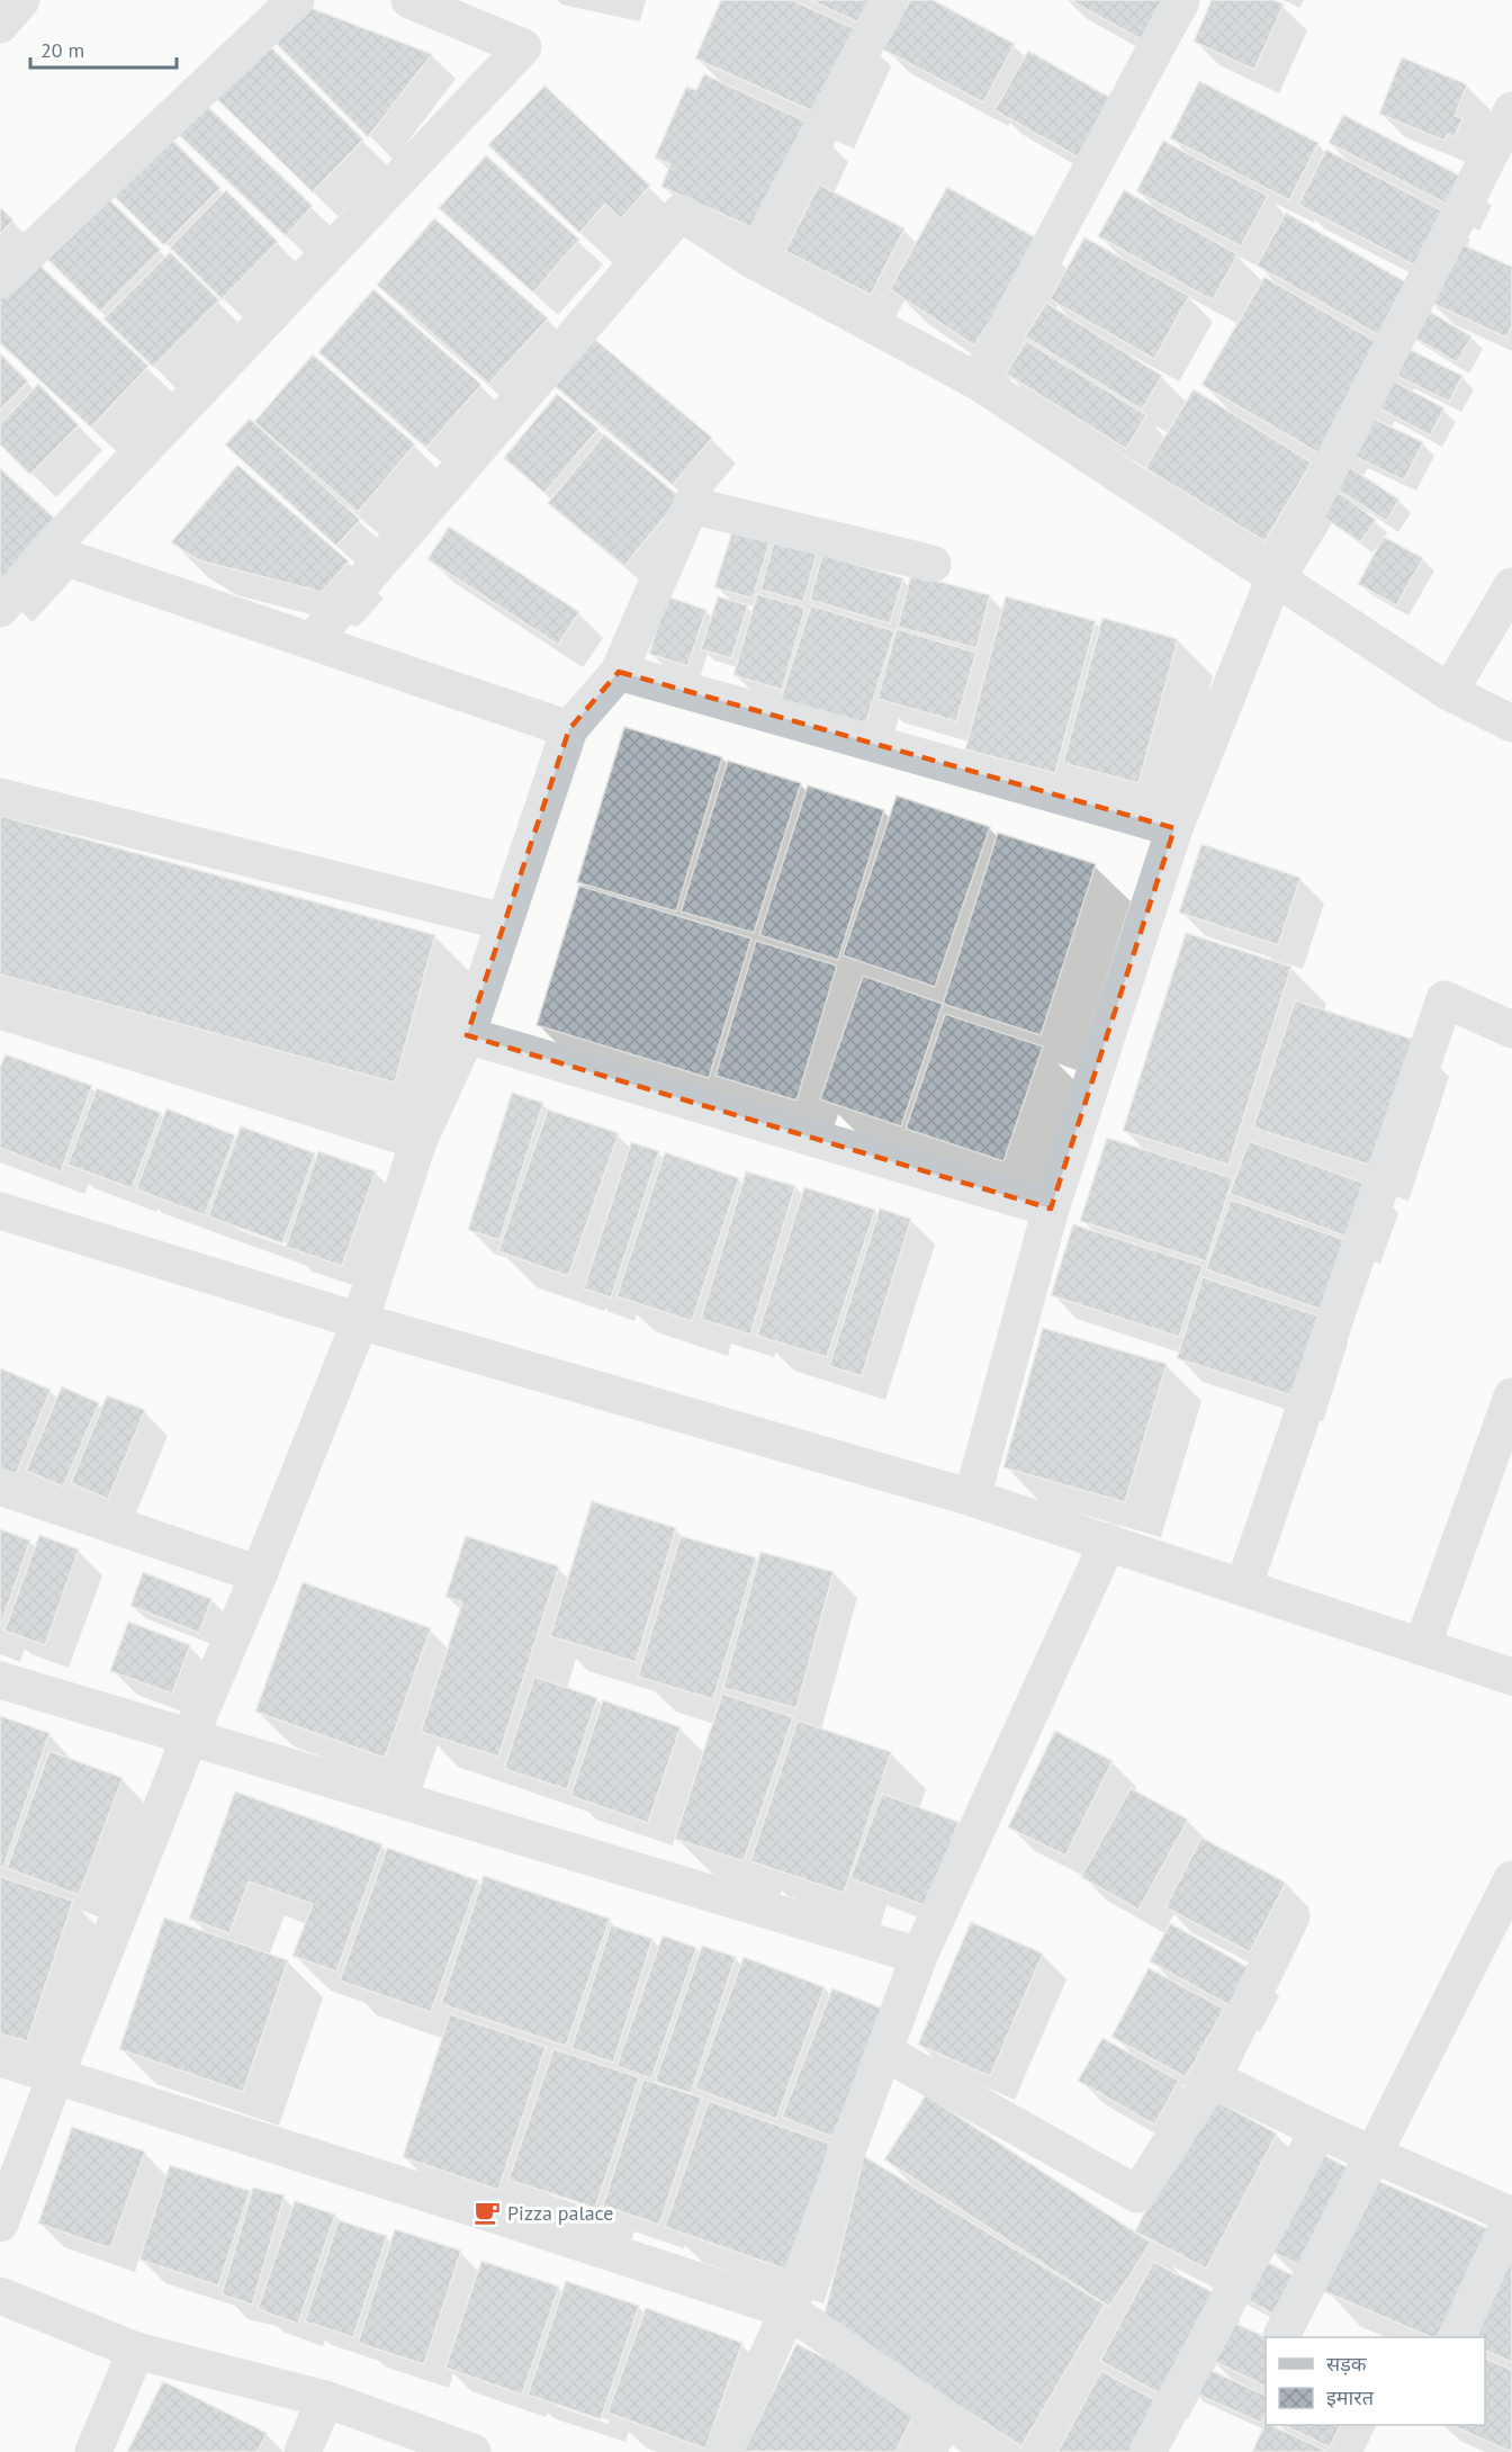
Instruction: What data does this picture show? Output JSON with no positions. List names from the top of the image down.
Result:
{
  "places": {
    "cafe": ["Pizza palace"]
  },
  "legend": ["सड़क", "इमारत"],
  "scale_bar": "20 m"
}
